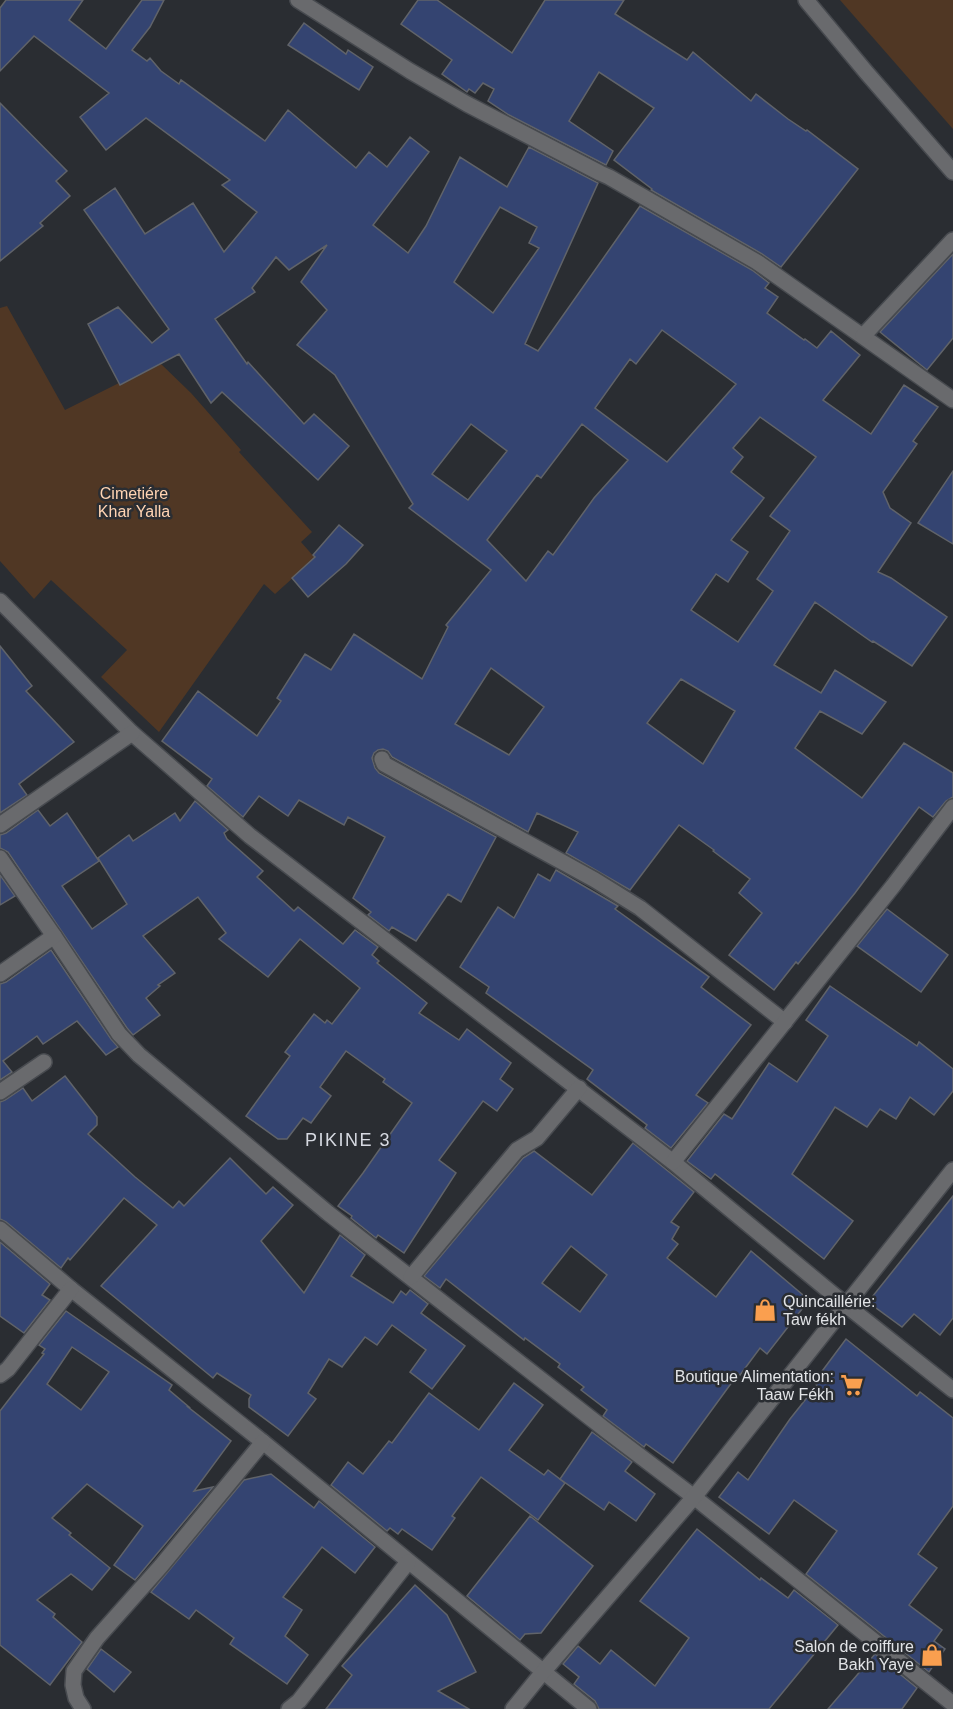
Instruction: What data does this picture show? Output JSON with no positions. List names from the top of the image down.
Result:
{
  "districts": ["PIKINE 3"],
  "parks": ["Cimetiére Khar Yalla"],
  "places": {
    "shop": ["Quincaillérie: Taw fékh", "Salon de coiffure Bakh Yaye"],
    "supermarket": ["Boutique Alimentation: Taaw Fékh"]
  }
}
